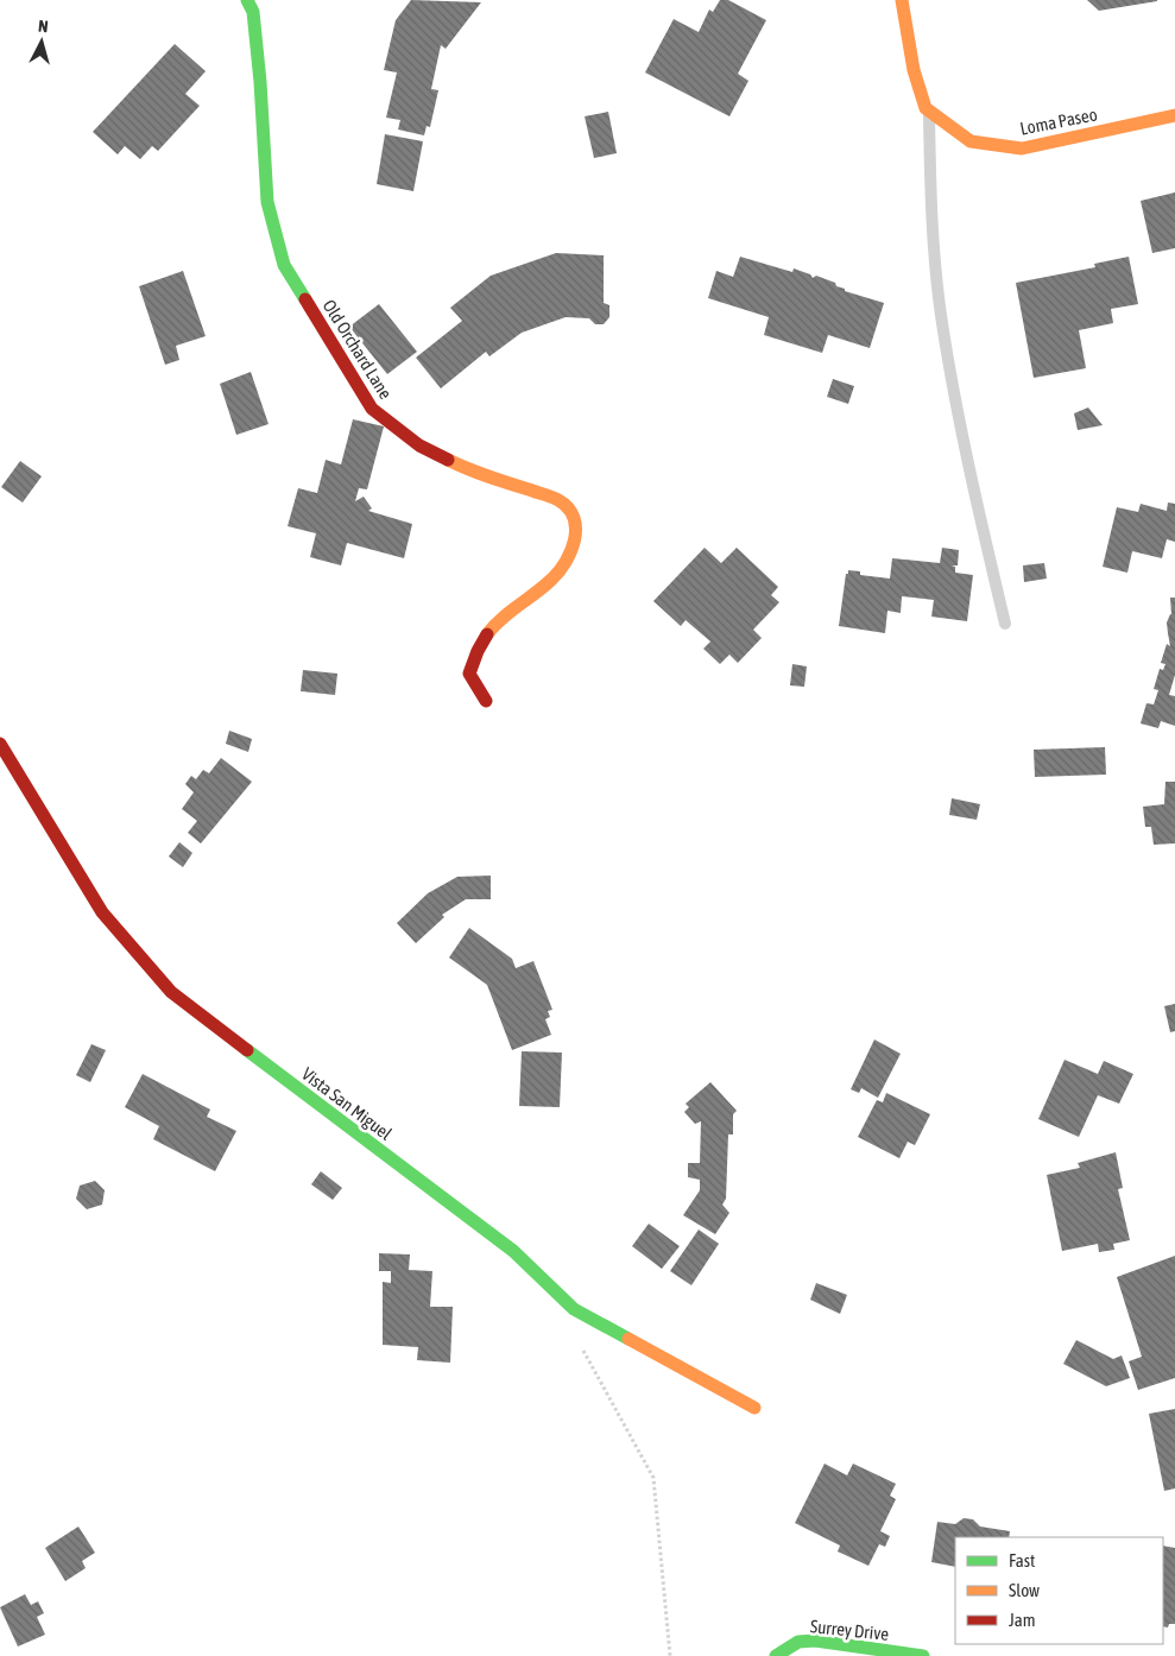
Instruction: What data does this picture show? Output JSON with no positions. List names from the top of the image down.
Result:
{
  "streets": {
    "street": [
      "Loma Paseo",
      "Old Orchard Lane",
      "Vista San Miguel",
      "Surrey Drive"
    ]
  },
  "legend": ["Fast", "Slow", "Jam"],
  "north": "top"
}
